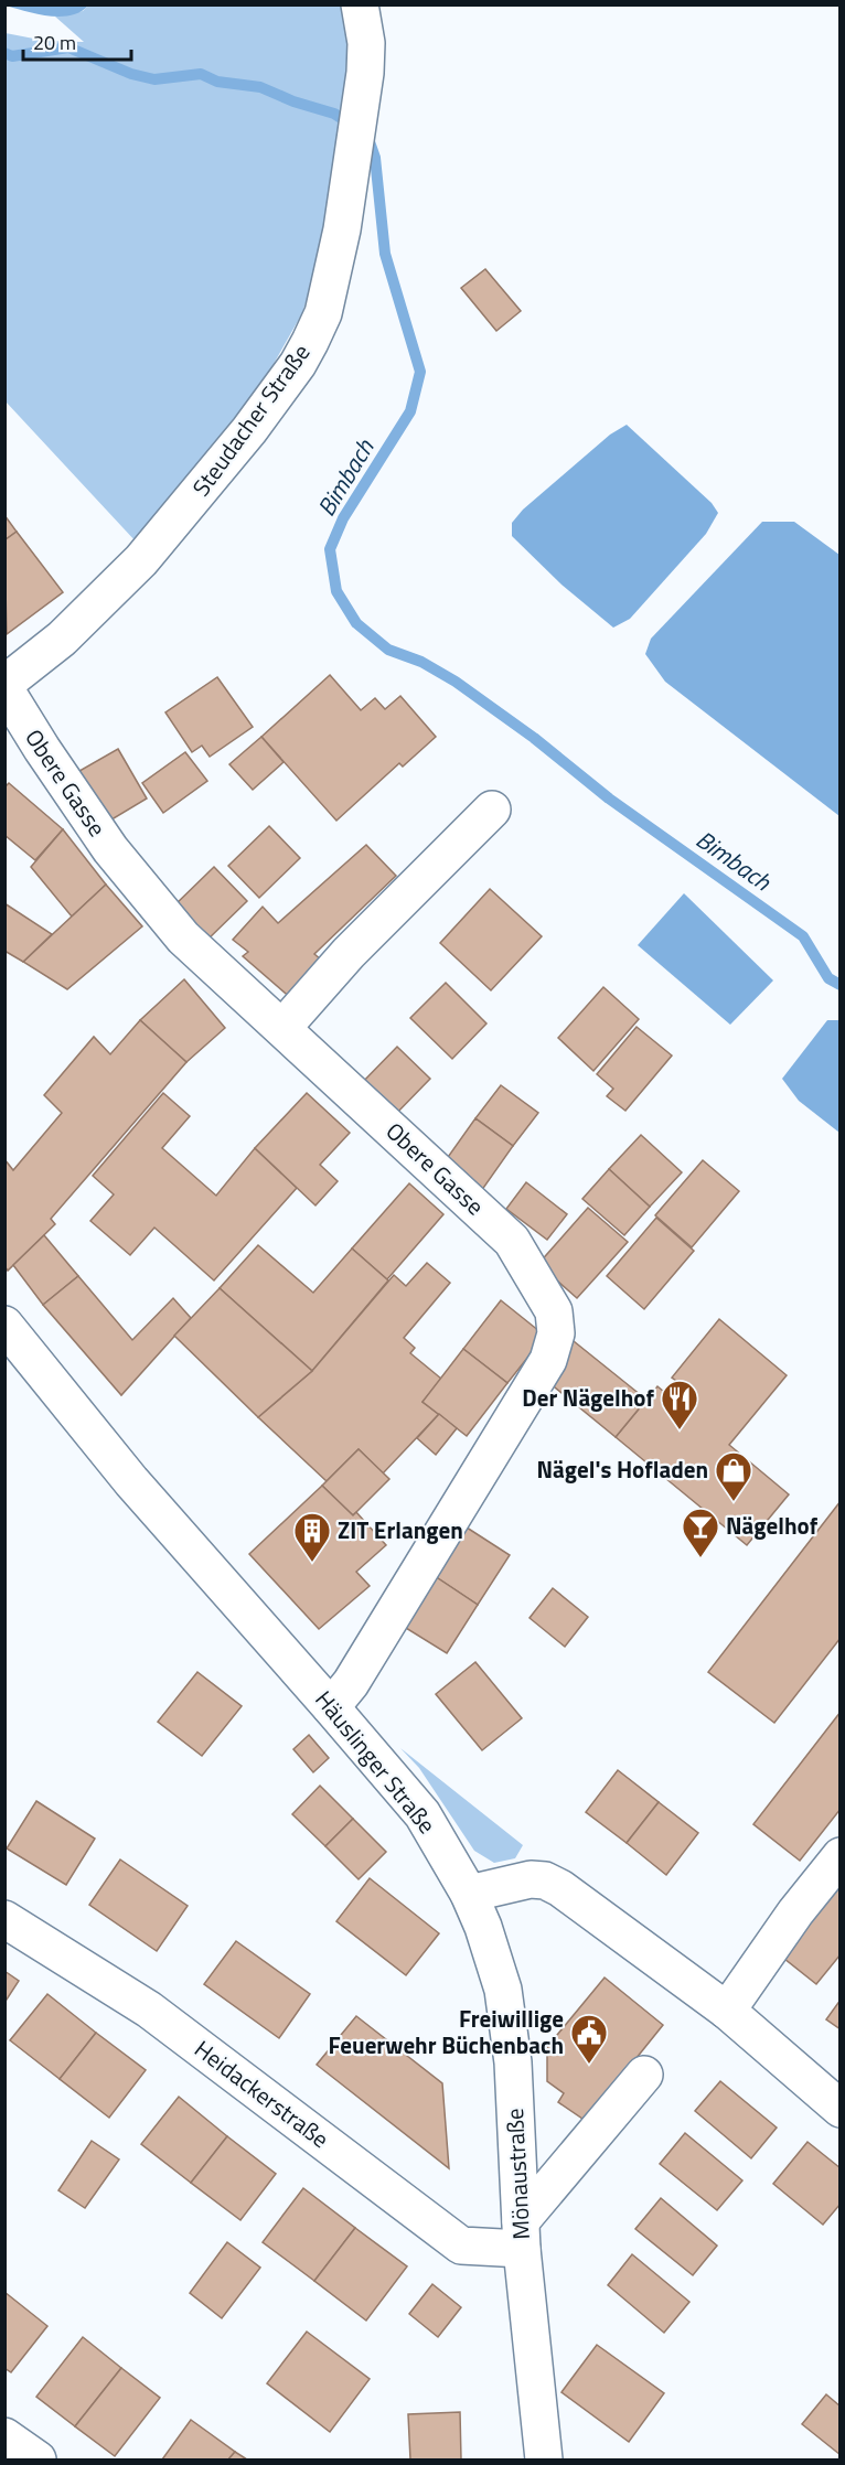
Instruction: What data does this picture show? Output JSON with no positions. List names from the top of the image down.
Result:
{
  "streets": {
    "street": [
      "Steudacher Straße",
      "Obere Gasse",
      "Häuslinger Straße",
      "Heidackerstraße",
      "Mönaustraße"
    ]
  },
  "crossings": [
    ["Steudacher Straße", "Obere Gasse"],
    ["Obere Gasse", "Häuslinger Straße"],
    ["Häuslinger Straße", "Mönaustraße"],
    ["Heidackerstraße", "Mönaustraße"]
  ],
  "water": ["Bimbach"],
  "places": {
    "restaurant": ["Der Nägelhof"],
    "shop": ["Nägel's Hofladen"],
    "bar": ["Nägelhof"],
    "building": ["ZIT Erlangen"],
    "public building": ["Freiwillige Feuerwehr Büchenbach"]
  },
  "scale_bar": "20 m"
}
